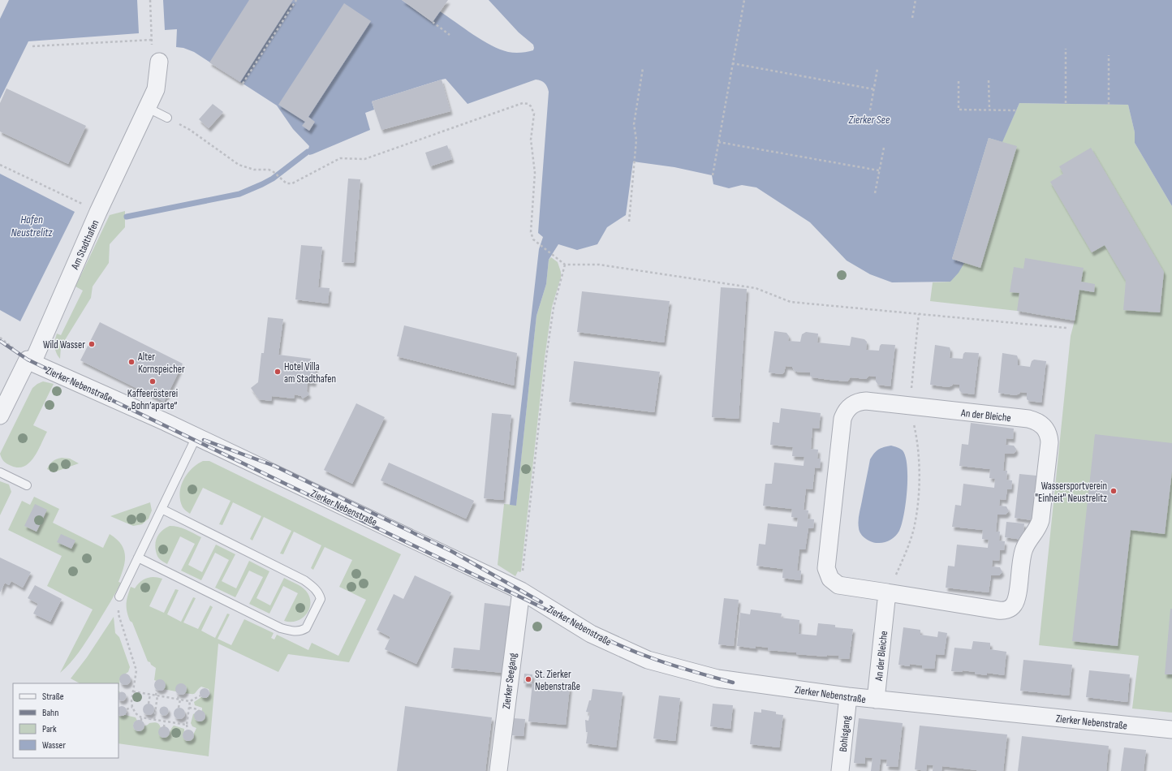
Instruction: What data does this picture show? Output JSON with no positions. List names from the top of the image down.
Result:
{
  "streets": {
    "street": [
      "Am Stadthafen",
      "Zierker Nebenstraße",
      "An der Bleiche",
      "Zierker Seegang",
      "Bohlsgang"
    ]
  },
  "crossings": [
    ["Am Stadthafen", "Zierker Nebenstraße"],
    ["Zierker Nebenstraße", "An der Bleiche"],
    ["Zierker Nebenstraße", "Zierker Seegang"],
    ["Zierker Nebenstraße", "Bohlsgang"]
  ],
  "water": ["Zierker See", "Hafen Neustrelitz"],
  "places": [
    "Wild Wasser",
    "Alter Kornspeicher",
    "Hotel Villa am Stadthafen",
    "Kaffeerösterei „Bohn’aparte“",
    "Wassersportverein \"Einheit\" Neustrelitz",
    "St. Zierker Nebenstraße"
  ],
  "legend": [
    "Straße",
    "Bahn",
    "Park",
    "Wasser"
  ]
}
